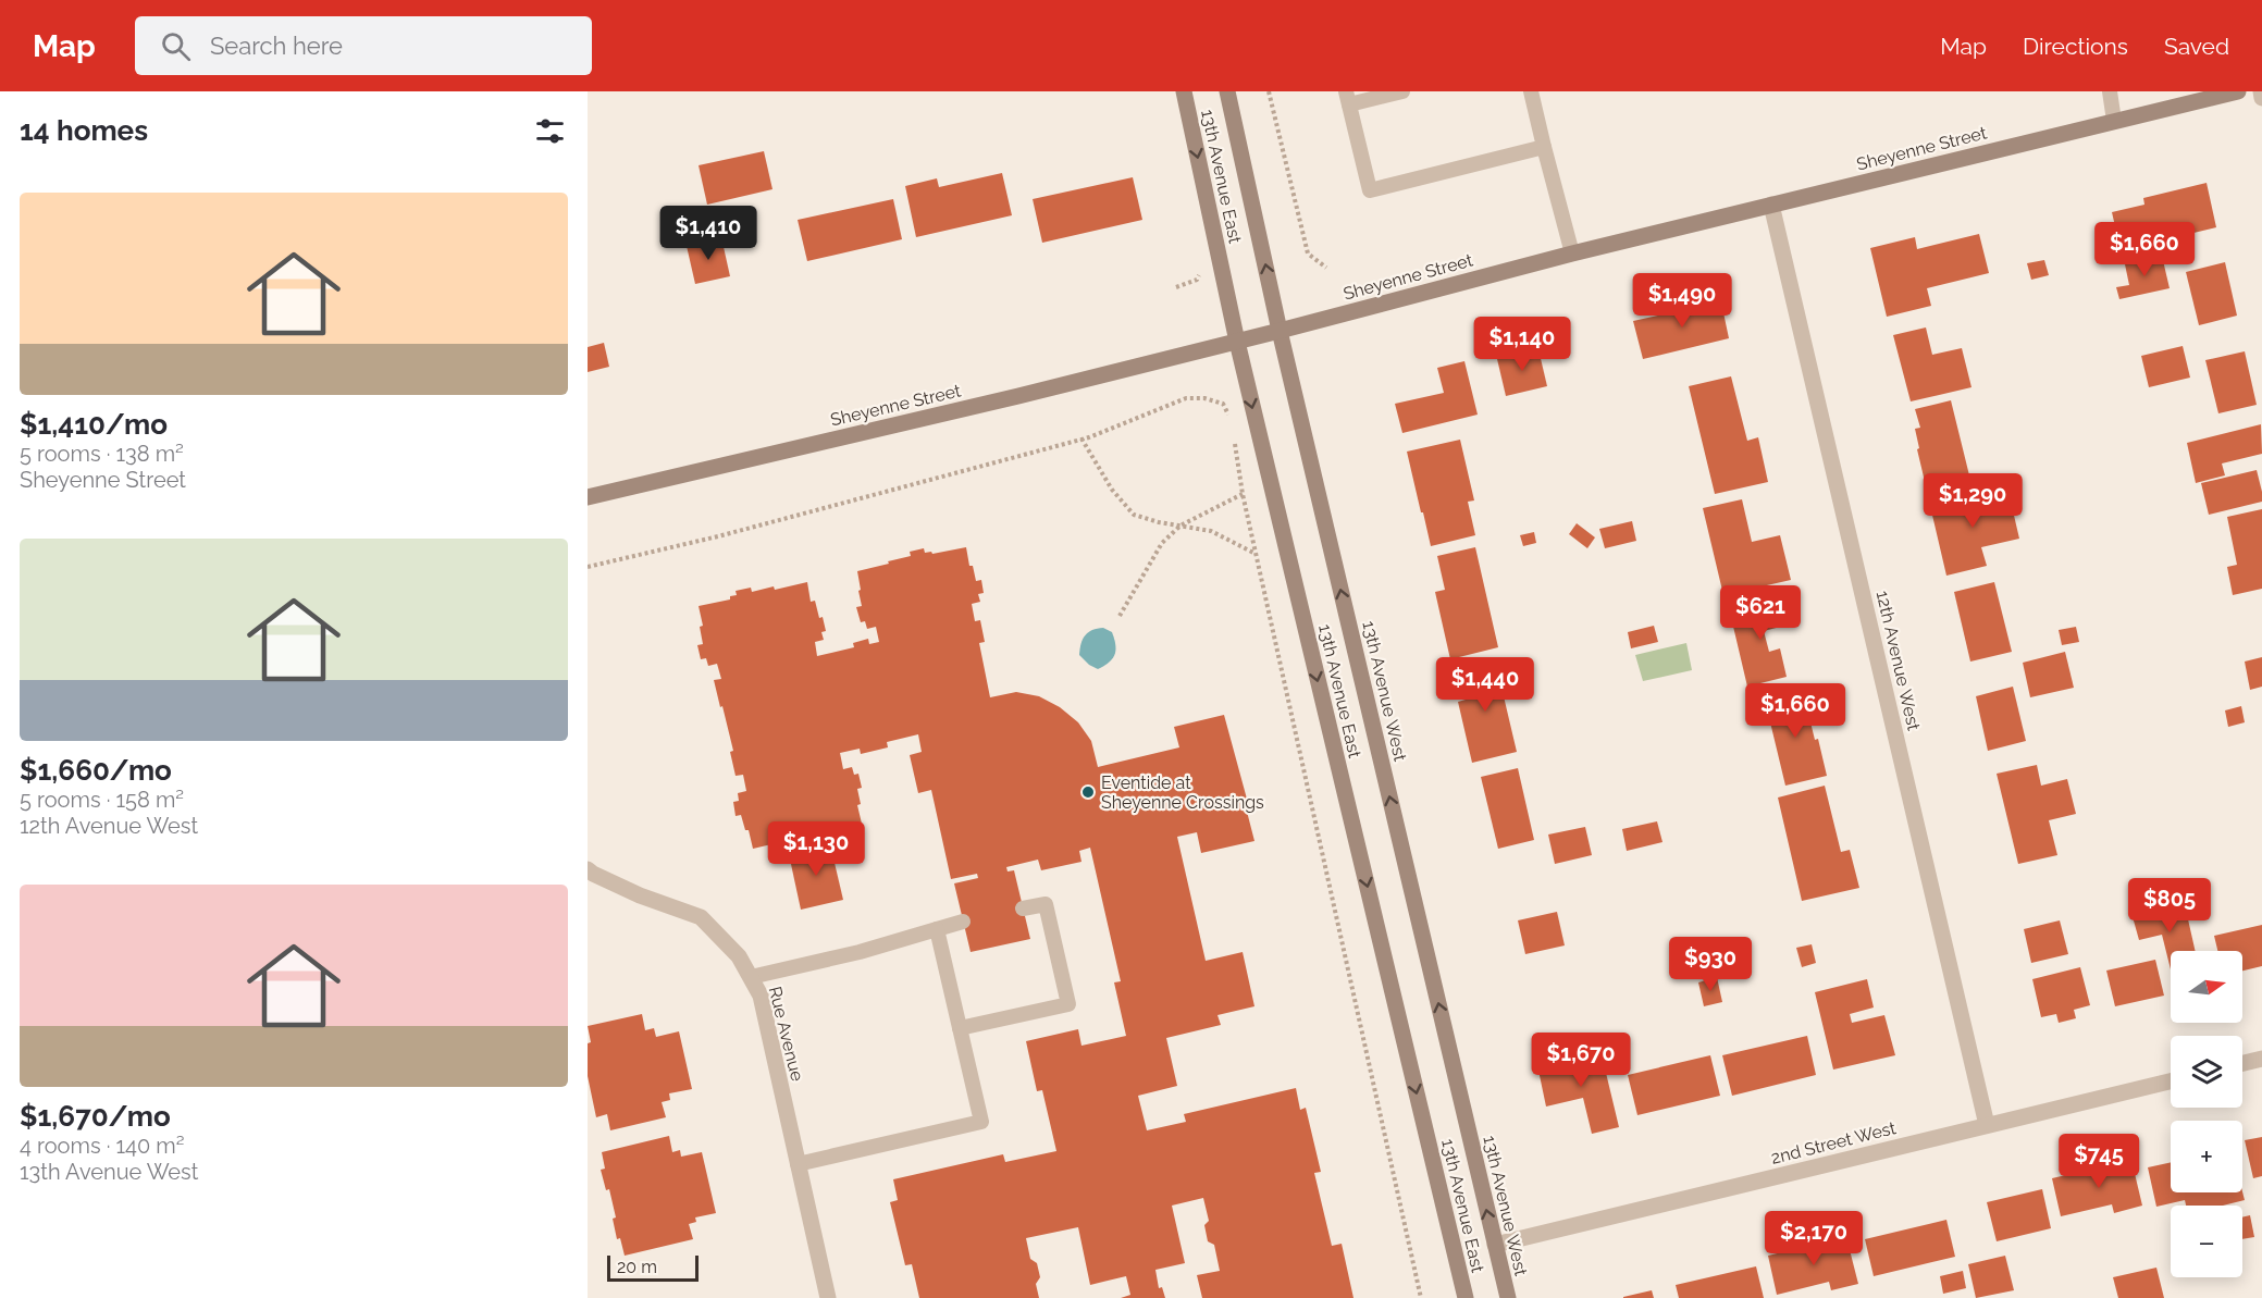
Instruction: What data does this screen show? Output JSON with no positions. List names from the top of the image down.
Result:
{
  "streets": {
    "main road": ["Sheyenne Street", "13th Avenue East", "13th Avenue West"],
    "street": ["12th Avenue West", "Rue Avenue", "2nd Street West"]
  },
  "crossings": [
    ["Sheyenne Street", "13th Avenue East"],
    ["Sheyenne Street", "12th Avenue West"],
    ["Sheyenne Street", "13th Avenue West"],
    ["12th Avenue West", "2nd Street West"],
    ["13th Avenue West", "2nd Street West"]
  ],
  "one_way": ["13th Avenue East", "13th Avenue West"],
  "places": ["Eventide at Sheyenne Crossings"],
  "scale_bar": "20 m",
  "north": "right",
  "page": {
    "header": "Map",
    "search": "Search here",
    "nav": ["Map", "Directions", "Saved"],
    "heading": "14 homes",
    "list": [
      {
        "name": "$1,410/mo",
        "note": "5 rooms · 138 m² · Sheyenne Street"
      },
      {
        "name": "$1,660/mo",
        "note": "5 rooms · 158 m² · 12th Avenue West"
      },
      {
        "name": "$1,670/mo",
        "note": "4 rooms · 140 m² · 13th Avenue West"
      }
    ],
    "price": [
      "$1,410",
      "$1,660",
      "$1,490",
      "$1,140",
      "$1,290",
      "$621",
      "$1,440",
      "$1,660",
      "$1,130",
      "$805",
      "$930",
      "$1,670",
      "$745",
      "$2,170"
    ],
    "map_buttons": ["+", "−"],
    "scale": "20 m"
  }
}
